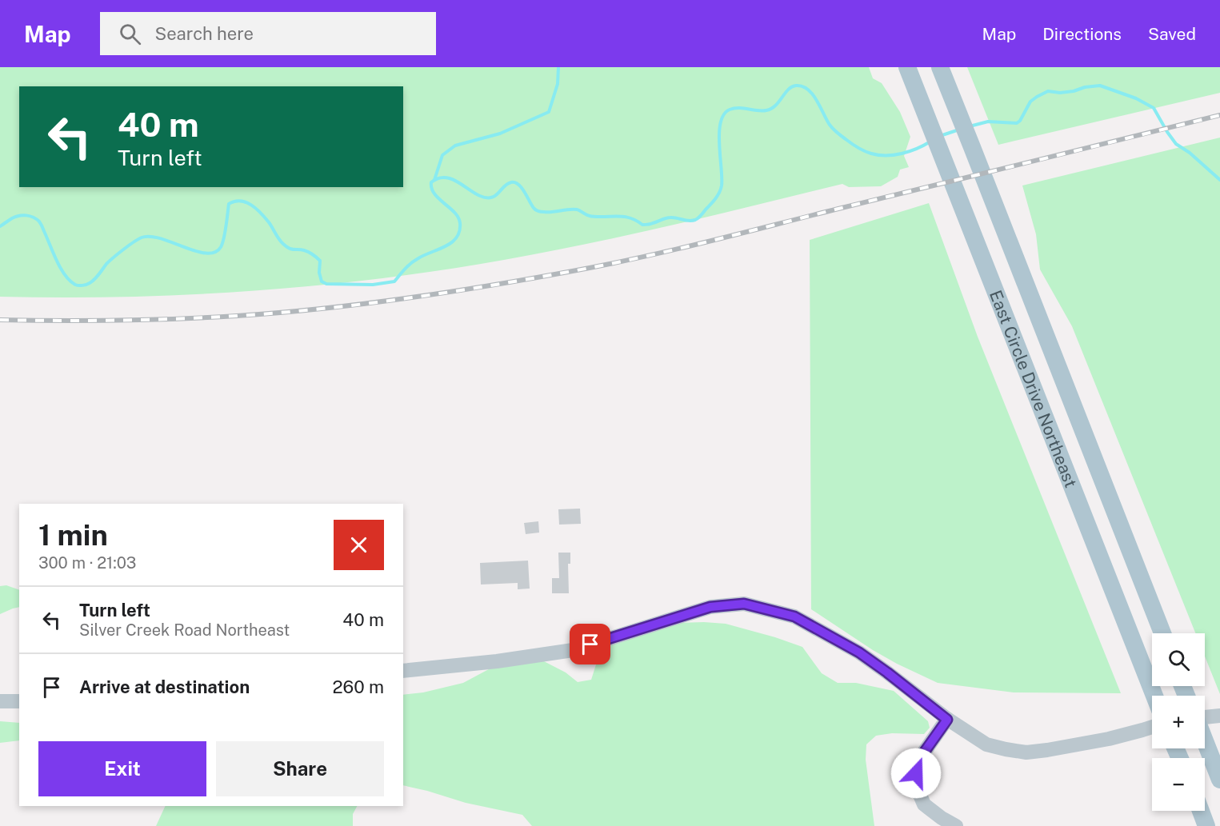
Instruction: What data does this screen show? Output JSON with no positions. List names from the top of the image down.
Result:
{
  "streets": {
    "main road": ["East Circle Drive Northeast"]
  },
  "page": {
    "header": "Map",
    "search": "Search here",
    "nav": ["Map", "Directions", "Saved"],
    "turn": ["40 m", "Turn left"],
    "heading": ["1 min", "300 m · 21:03"],
    "list": [
      {
        "name": "Turn left",
        "note": "Silver Creek Road Northeast",
        "value": "40 m"
      },
      {
        "name": "Arrive at destination",
        "value": "260 m"
      }
    ],
    "map_buttons": ["+", "−"],
    "buttons": ["Exit", "Share"]
  }
}
